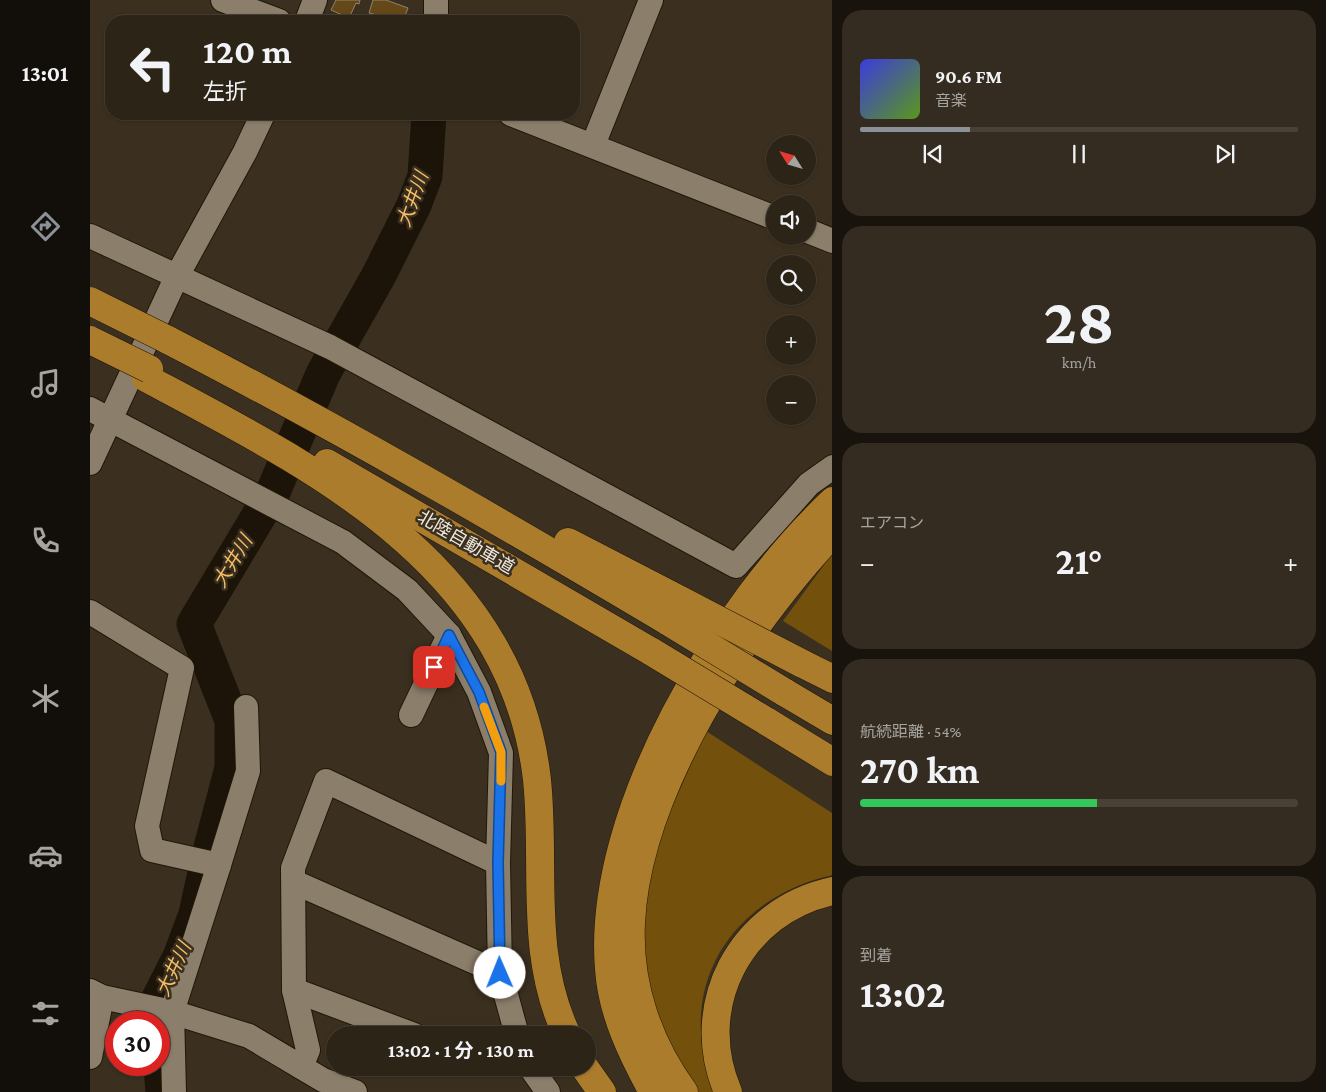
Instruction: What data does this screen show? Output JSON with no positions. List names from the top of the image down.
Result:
{
  "streets": {
    "highway": ["北陸自動車道"]
  },
  "water": ["大井川"],
  "north": "top left",
  "page": {
    "tabs": "13:01",
    "turn": ["120 m", "左折"],
    "song": ["90.6 FM", "音楽"],
    "map_buttons": ["+", "−"],
    "tile": [
      ["28", "km/h"],
      "エアコン",
      ["航続距離 · 54%", "270 km"],
      ["到着", "13:02"]
    ],
    "heat": ["−", "21°", "+"],
    "limit": "30",
    "trip": "13:02 · 1 分 · 130 m"
  }
}
